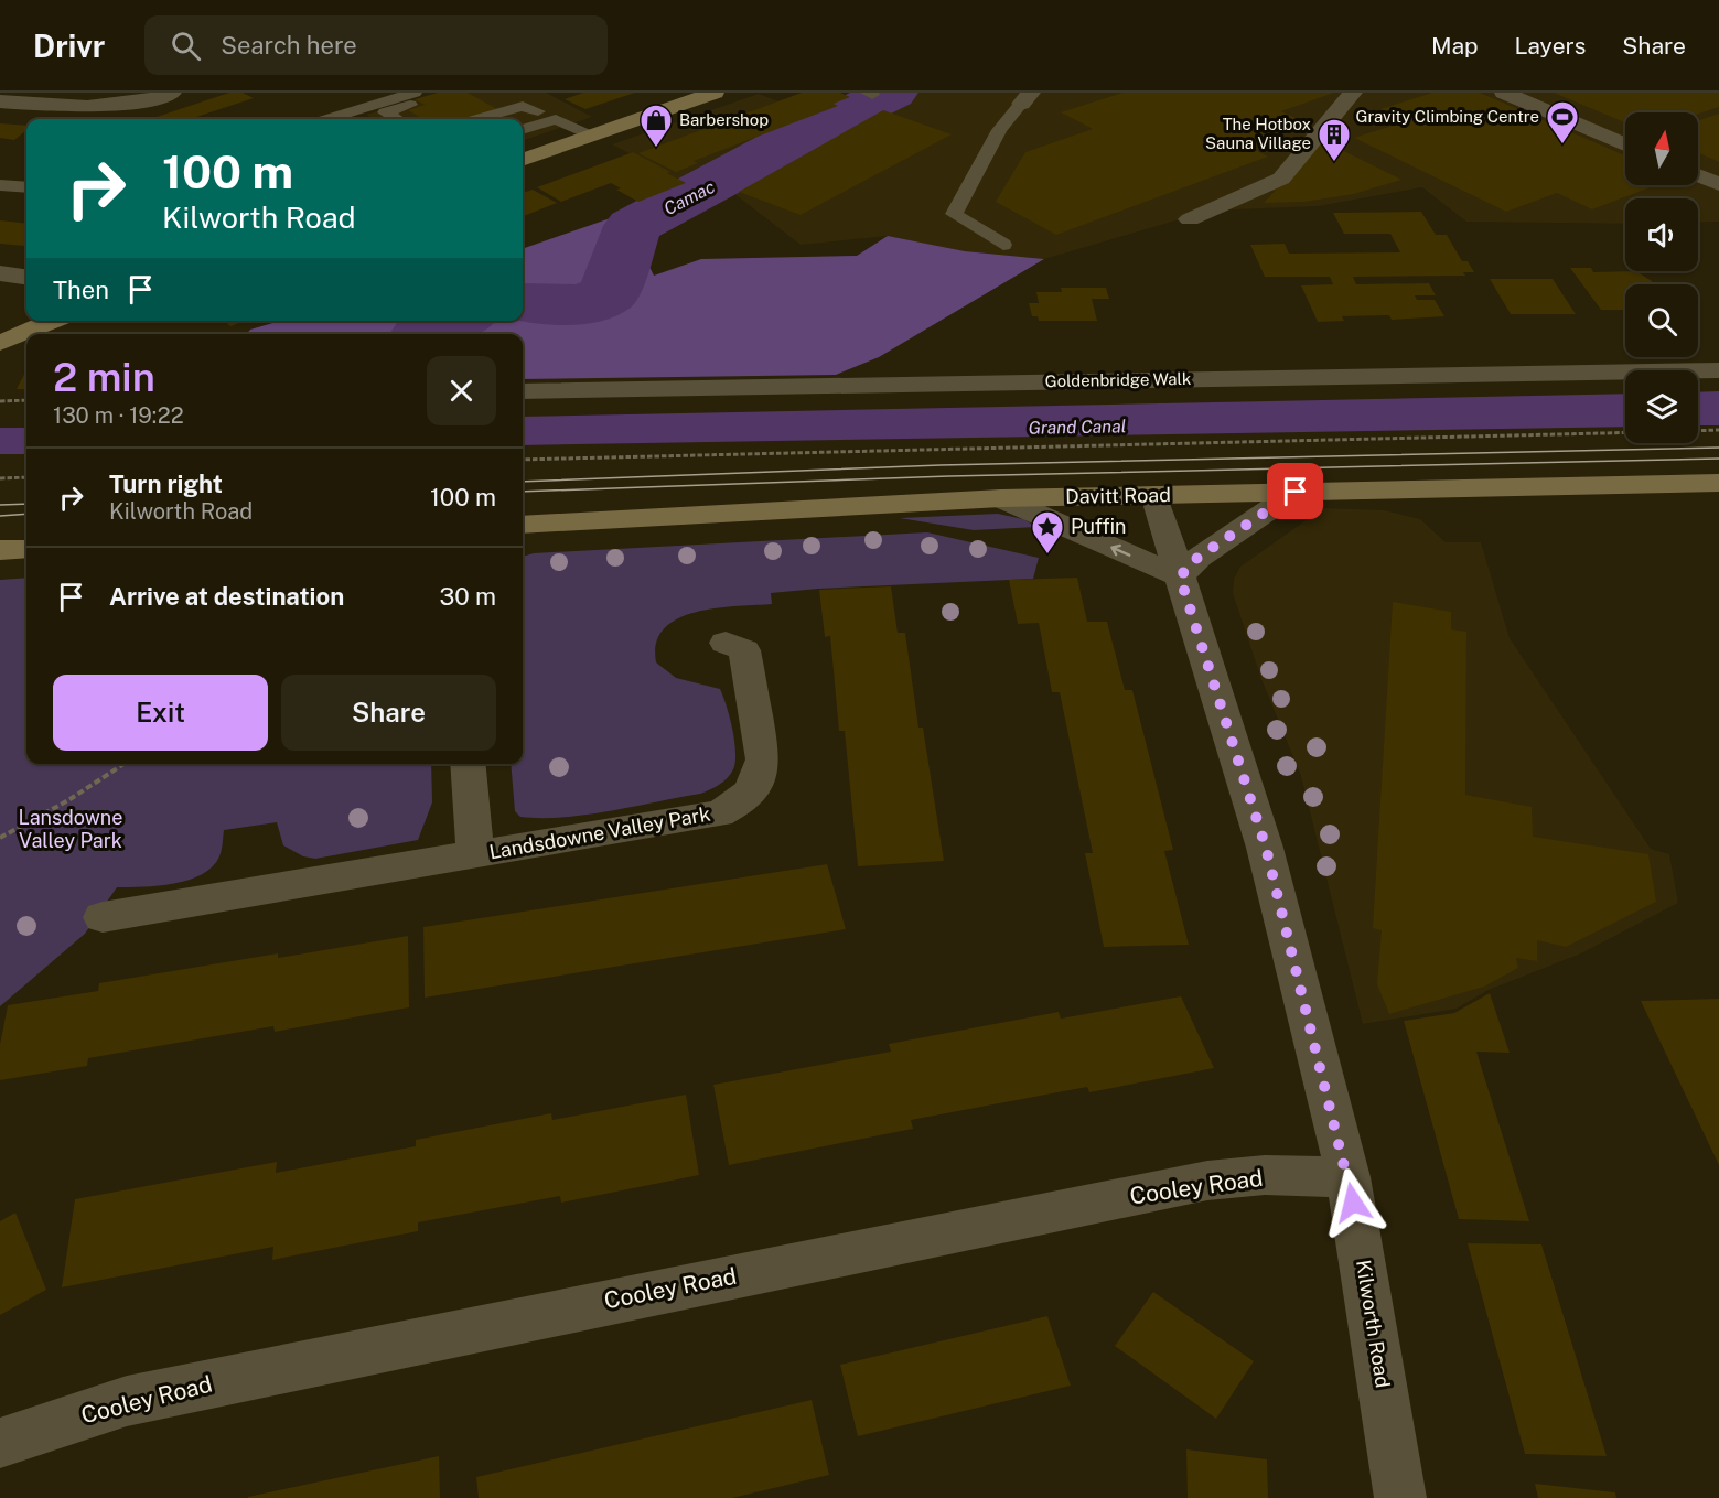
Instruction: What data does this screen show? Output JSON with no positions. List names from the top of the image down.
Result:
{
  "streets": {
    "main road": ["Davitt Road"],
    "street": [
      "Goldenbridge Walk",
      "Landsdowne Valley Park",
      "Cooley Road",
      "Kilworth Road"
    ]
  },
  "crossings": [
    ["Davitt Road", "Kilworth Road"],
    ["Cooley Road", "Kilworth Road"]
  ],
  "water": ["Camac", "Grand Canal"],
  "parks": ["Lansdowne Valley Park"],
  "places": {
    "sports": ["Gravity Climbing Centre"],
    "shop": ["Barbershop"],
    "building": ["The Hotbox Sauna Village"],
    "place": ["Puffin"]
  },
  "north": "top",
  "page": {
    "header": "Drivr",
    "search": "Search here",
    "nav": ["Map", "Layers", "Share"],
    "turn": ["100 m", "Kilworth Road"],
    "then": "Then",
    "heading": ["2 min", "130 m · 19:22"],
    "list": [
      {
        "name": "Turn right",
        "note": "Kilworth Road",
        "value": "100 m"
      },
      {
        "name": "Arrive at destination",
        "value": "30 m"
      }
    ],
    "buttons": ["Exit", "Share"]
  }
}
